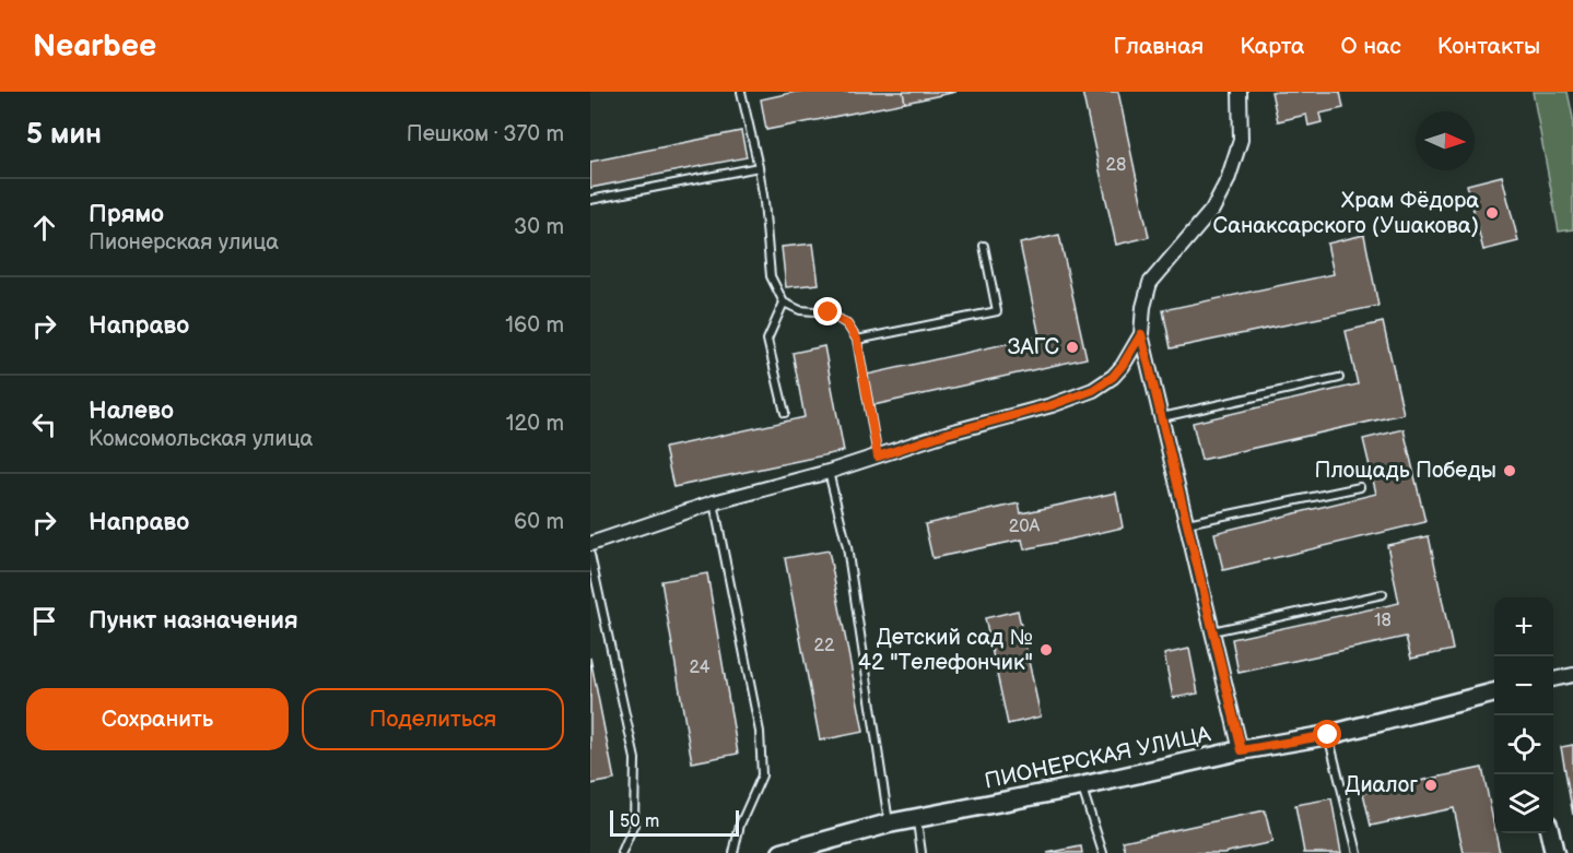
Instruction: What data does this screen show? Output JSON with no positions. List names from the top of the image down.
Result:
{
  "streets": {
    "main road": ["ПИОНЕРСКАЯ УЛИЦА"]
  },
  "places": [
    "Храм Фёдора Санаксарского (Ушакова)",
    "ЗАГС",
    "Площадь Победы",
    "Детский сад № 42 \"Телефончик\"",
    "Диалог"
  ],
  "house_numbers": [
    "28",
    "20А",
    "18",
    "22",
    "24"
  ],
  "scale_bar": "50 m",
  "north": "right",
  "page": {
    "header": "Nearbee",
    "nav": [
      "Главная",
      "Карта",
      "О нас",
      "Контакты"
    ],
    "heading": ["5 мин", "Пешком · 370 m"],
    "list": [
      ["Прямо", "Пионерская улица", "30 m"],
      ["Направо", "160 m"],
      ["Налево", "Комсомольская улица", "120 m"],
      ["Направо", "60 m"],
      "Пункт назначения"
    ],
    "map_buttons": ["+", "−"],
    "buttons": ["Сохранить", "Поделиться"],
    "scale": "50 m"
  }
}
